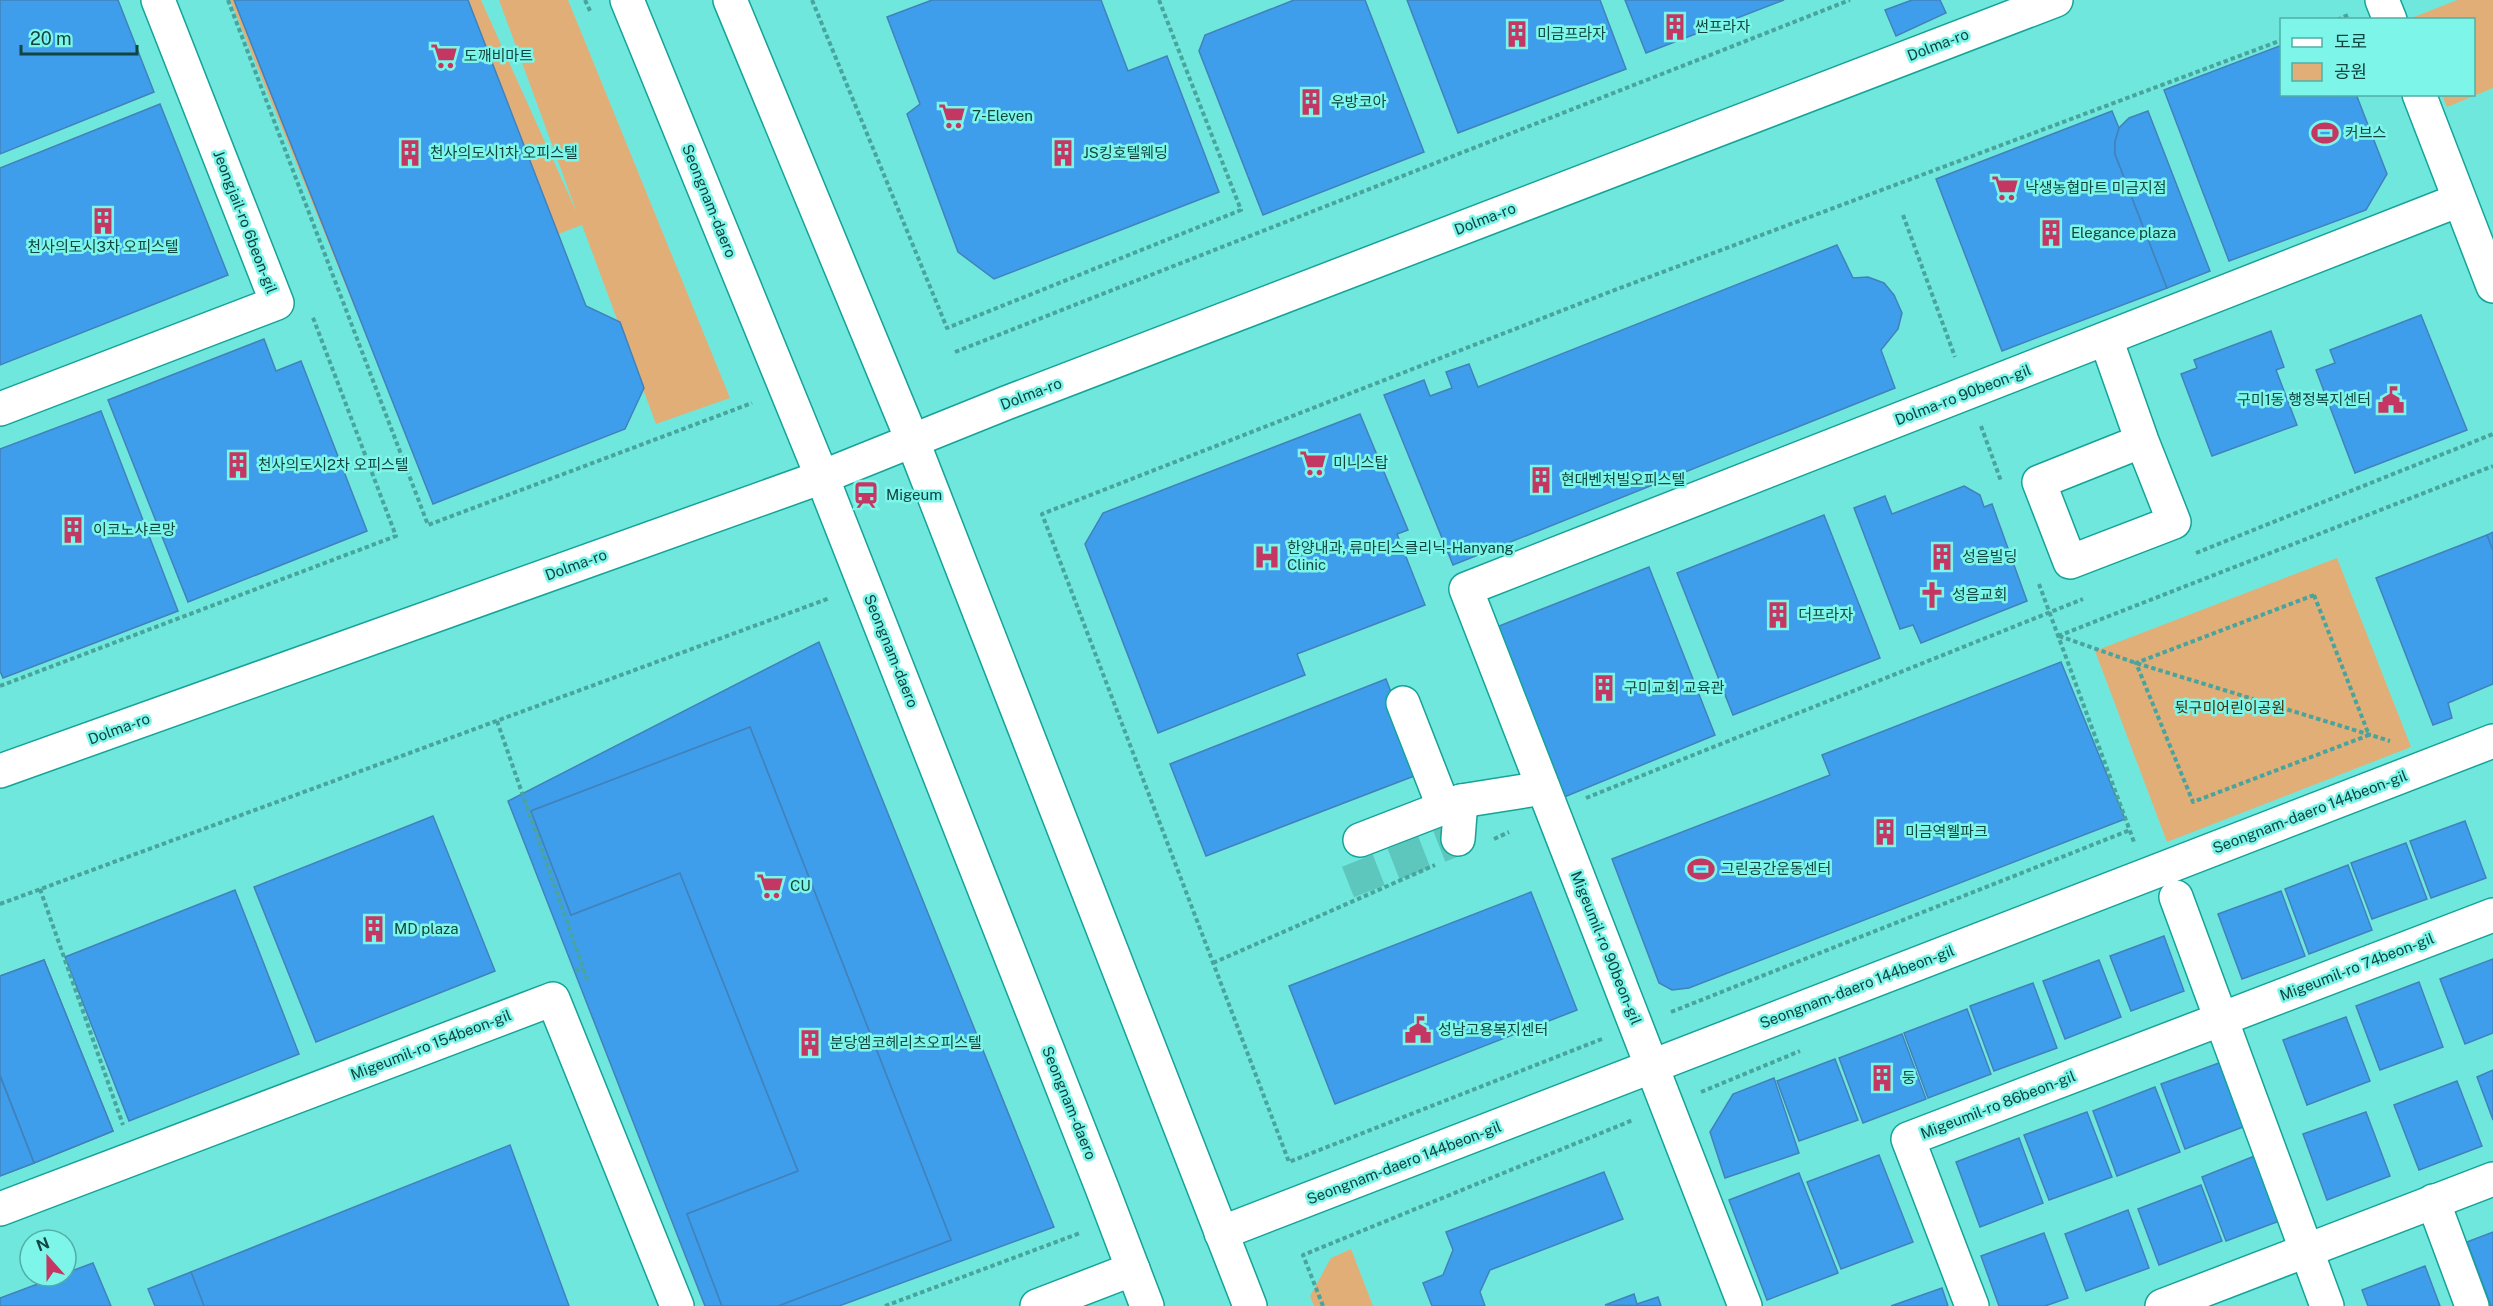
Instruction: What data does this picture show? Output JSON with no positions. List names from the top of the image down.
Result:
{
  "streets": {
    "street": [
      "Dolma-ro",
      "Seongnam-daero",
      "Jeongjail-ro 6beon-gil",
      "Dolma-ro 90beon-gil",
      "Seongnam-daero 144beon-gil",
      "Migeumil-ro 90beon-gil",
      "Migeumil-ro 74beon-gil",
      "Migeumil-ro 154beon-gil",
      "Migeumil-ro 86beon-gil"
    ]
  },
  "crossings": [
    ["Dolma-ro", "Seongnam-daero"],
    ["Dolma-ro 90beon-gil", "Migeumil-ro 90beon-gil"],
    ["Seongnam-daero 144beon-gil", "Migeumil-ro 90beon-gil"],
    ["Migeumil-ro 74beon-gil", "Migeumil-ro 86beon-gil"]
  ],
  "parks": ["뒷구미어린이공원"],
  "places": {
    "building": [
      "썬프라자",
      "미금프라자",
      "우방코아",
      "천사의도시1차 오피스텔",
      "JS킹호텔웨딩",
      "천사의도시3차 오피스텔",
      "Elegance plaza",
      "천사의도시2차 오피스텔",
      "현대벤처빌오피스텔",
      "이코노샤르망",
      "성음빌딩",
      "더프라자",
      "구미교회 교육관",
      "미금역웰파크",
      "MD plaza",
      "분당엠코헤리츠오피스텔",
      "둥"
    ],
    "supermarket": [
      "도깨비마트",
      "7-Eleven",
      "낙생농협마트 미금지점",
      "미니스탑",
      "CU"
    ],
    "sports": ["커브스", "그린공간운동센터"],
    "public building": ["구미1동 행정복지센터", "성남고용복지센터"],
    "station": ["Migeum"],
    "hospital": ["한양내과, 류마티스클리닉-Hanyang Clinic"],
    "church": ["성음교회"]
  },
  "legend": ["도로", "공원"],
  "scale_bar": "20 m",
  "north": "top"
}
